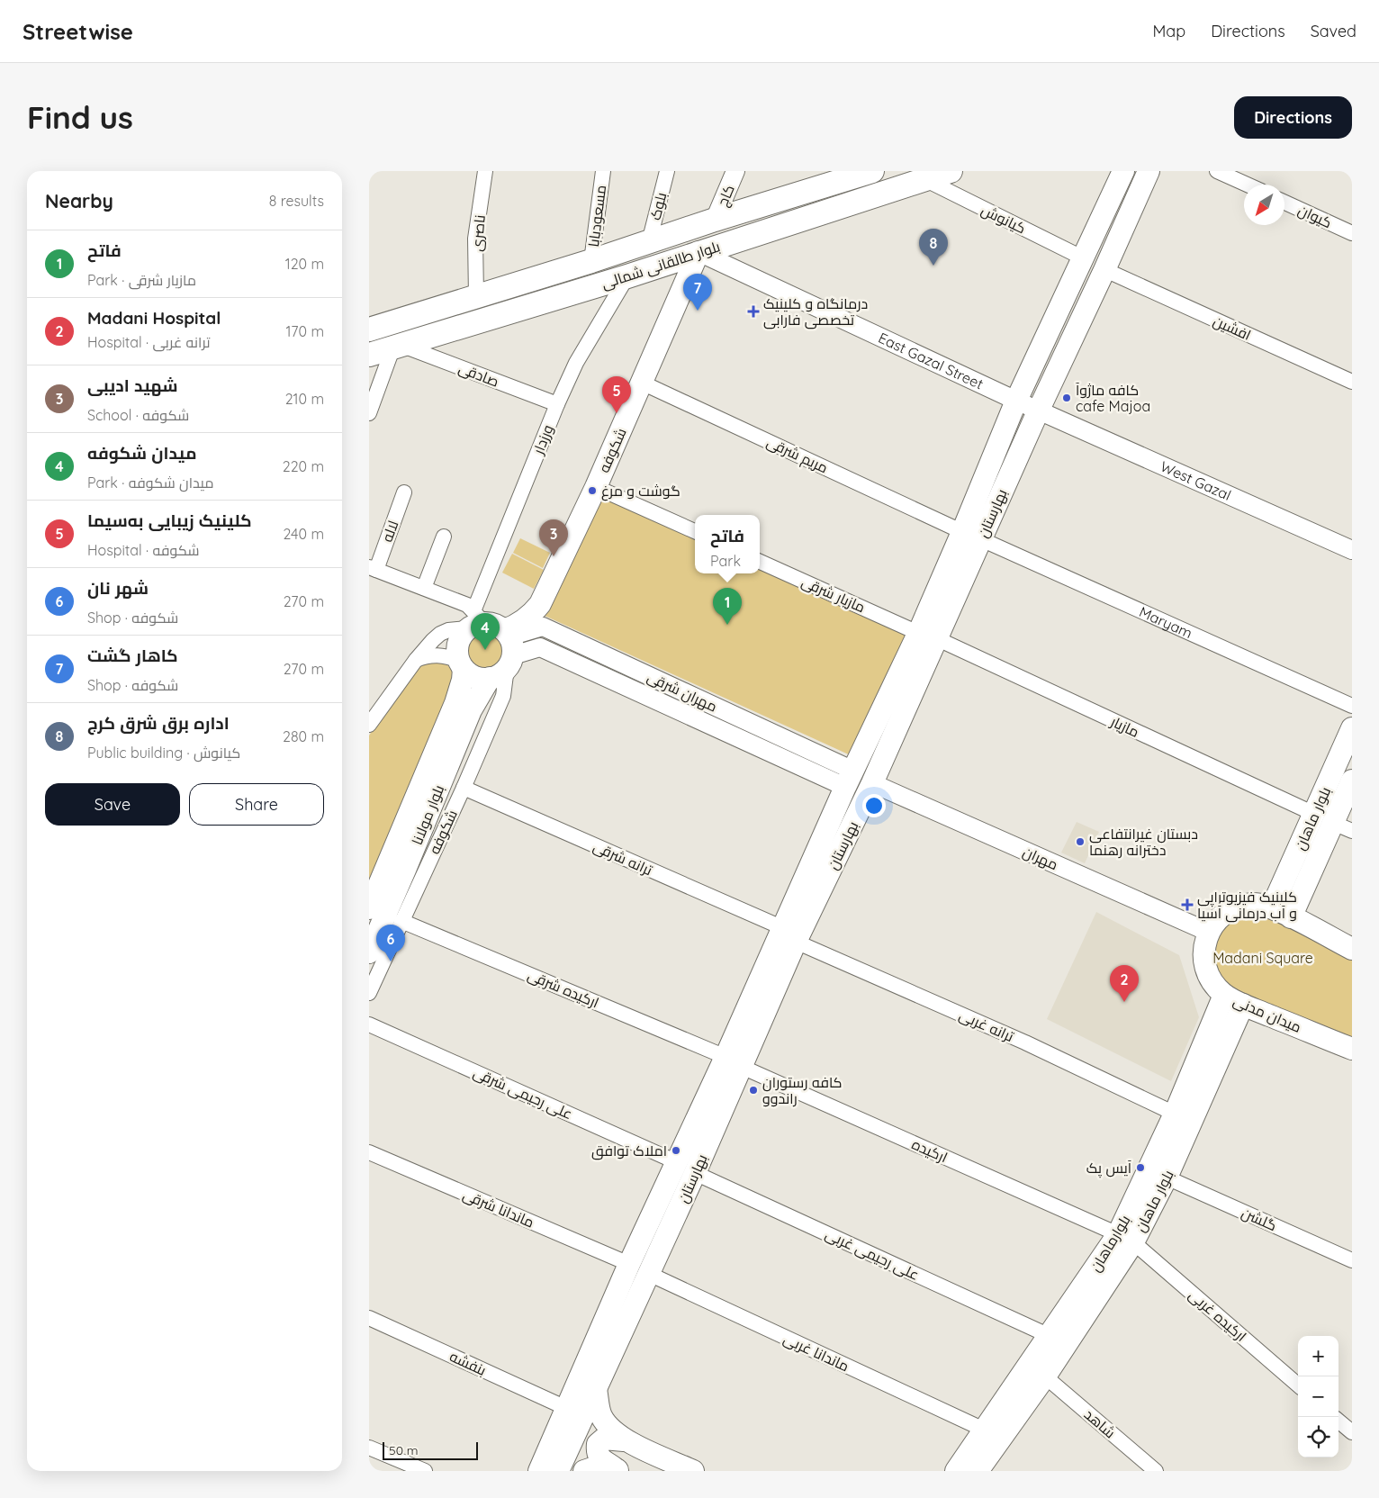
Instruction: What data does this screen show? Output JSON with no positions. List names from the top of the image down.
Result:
{
  "streets": {
    "main road": [
      "بلوار طالقانی شمالی",
      "شکوفه",
      "بهارستان",
      "بلوار مولانا",
      "بلوار ماهان",
      "میدان مدنی",
      "بلوارماهان"
    ],
    "street": [
      "کاج",
      "بلوک",
      "مسعودبابا",
      "کیوان",
      "کیانوش",
      "ناصری",
      "افشین",
      "East Gazal Street",
      "صادقی",
      "ورزدار",
      "مریم شرقی",
      "West Gazal",
      "لاله",
      "مازیار شرقی",
      "Maryam",
      "مهران شرقی",
      "مازیار",
      "ترانه شرقی",
      "مهران",
      "ارکیده شرقی",
      "ترانه غربی",
      "علی رحیمی شرقی",
      "ارکیده",
      "ماندانا شرقی",
      "گلشن",
      "علی رحیمی غربی",
      "ارکیده غربی",
      "ماندانا غربی",
      "بنفشه",
      "شاهد"
    ]
  },
  "crossings": [
    ["کاج", "بلوار طالقانی شمالی"],
    ["بلوک", "بلوار طالقانی شمالی"],
    ["مسعودبابا", "بلوار طالقانی شمالی"],
    ["کیانوش", "بلوار طالقانی شمالی"],
    ["کیانوش", "بهارستان"],
    ["ناصری", "بلوار طالقانی شمالی"],
    ["بلوار طالقانی شمالی", "East Gazal Street"],
    ["بلوار طالقانی شمالی", "صادقی"],
    ["بلوار طالقانی شمالی", "ورزدار"],
    ["بلوار طالقانی شمالی", "شکوفه"],
    ["East Gazal Street", "شکوفه"],
    ["East Gazal Street", "West Gazal"],
    ["East Gazal Street", "بهارستان"],
    ["صادقی", "ورزدار"],
    ["ورزدار", "شکوفه"],
    ["ورزدار", "مهران شرقی"],
    ["ورزدار", "بلوار مولانا"],
    ["شکوفه", "مریم شرقی"],
    ["شکوفه", "مهران شرقی"],
    ["شکوفه", "بلوار مولانا"],
    ["شکوفه", "ترانه شرقی"],
    ["شکوفه", "ارکیده شرقی"],
    ["West Gazal", "بهارستان"],
    ["بهارستان", "Maryam"],
    ["بهارستان", "مهران شرقی"],
    ["بهارستان", "مازیار"],
    ["بهارستان", "ترانه شرقی"],
    ["بهارستان", "مهران"],
    ["بهارستان", "ارکیده شرقی"],
    ["بهارستان", "ترانه غربی"],
    ["بهارستان", "علی رحیمی شرقی"],
    ["بهارستان", "ارکیده"],
    ["بهارستان", "ماندانا شرقی"],
    ["بهارستان", "علی رحیمی غربی"],
    ["بهارستان", "ماندانا غربی"],
    ["بهارستان", "بنفشه"],
    ["مهران شرقی", "بلوار مولانا"],
    ["مازیار", "بلوار ماهان"],
    ["بلوار ماهان", "میدان مدنی"],
    ["بلوار ماهان", "ارکیده"],
    ["بلوار ماهان", "گلشن"],
    ["بلوار ماهان", "بلوارماهان"],
    ["بلوار ماهان", "ارکیده غربی"],
    ["بلوار ماهان", "شاهد"],
    ["ترانه شرقی", "ترانه غربی"],
    ["مهران", "میدان مدنی"],
    ["ارکیده شرقی", "ارکیده"],
    ["میدان مدنی", "بلوارماهان"],
    ["ترانه غربی", "بلوارماهان"],
    ["ارکیده", "بلوارماهان"],
    ["ارکیده", "ارکیده غربی"],
    ["بلوارماهان", "علی رحیمی غربی"],
    ["بلوارماهان", "ارکیده غربی"],
    ["بلوارماهان", "ماندانا غربی"]
  ],
  "parks": ["Madani Square"],
  "places": {
    "health": ["درمانگاه و کلینیک تخصصی فارابی", "کلینیک فیزیوتراپی و آب درمانی آسیا"],
    "other": [
      "کافه ماژوآ cafe Majoa",
      "گوشت و مرغ",
      "دبستان غیرانتفاعی دخترانه رهنما",
      "کافه رستوران راندوو",
      "املاک توافق",
      "آیس پک"
    ]
  },
  "scale_bar": "50 m",
  "north": "bottom left",
  "page": {
    "header": "Streetwise",
    "nav": ["Map", "Directions", "Saved"],
    "buttons": [
      "Directions",
      ["Save", "Share"]
    ],
    "title": "Find us",
    "heading": ["Nearby", "8 results"],
    "pins": [
      "8",
      "7",
      "5",
      "3",
      "1",
      "4",
      "6",
      "2"
    ],
    "list": [
      {
        "mark": "1",
        "name": "فاتح",
        "note": "Park · مازیار شرقی",
        "value": "120 m"
      },
      {
        "mark": "2",
        "name": "Madani Hospital",
        "note": "Hospital · ترانه غربی",
        "value": "170 m"
      },
      {
        "mark": "3",
        "name": "شهید ادیبی",
        "note": "School · شکوفه",
        "value": "210 m"
      },
      {
        "mark": "4",
        "name": "میدان شکوفه",
        "note": "Park · میدان شکوفه",
        "value": "220 m"
      },
      {
        "mark": "5",
        "name": "کلینیک زیبایی به‌سیما",
        "note": "Hospital · شکوفه",
        "value": "240 m"
      },
      {
        "mark": "6",
        "name": "شهر نان",
        "note": "Shop · شکوفه",
        "value": "270 m"
      },
      {
        "mark": "7",
        "name": "کاهار گشت",
        "note": "Shop · شکوفه",
        "value": "270 m"
      },
      {
        "mark": "8",
        "name": "اداره برق شرق کرج",
        "note": "Public building · کیانوش",
        "value": "280 m"
      }
    ],
    "popup": ["فاتح", "Park"],
    "map_buttons": ["+", "−"],
    "scale": "50 m"
  }
}
